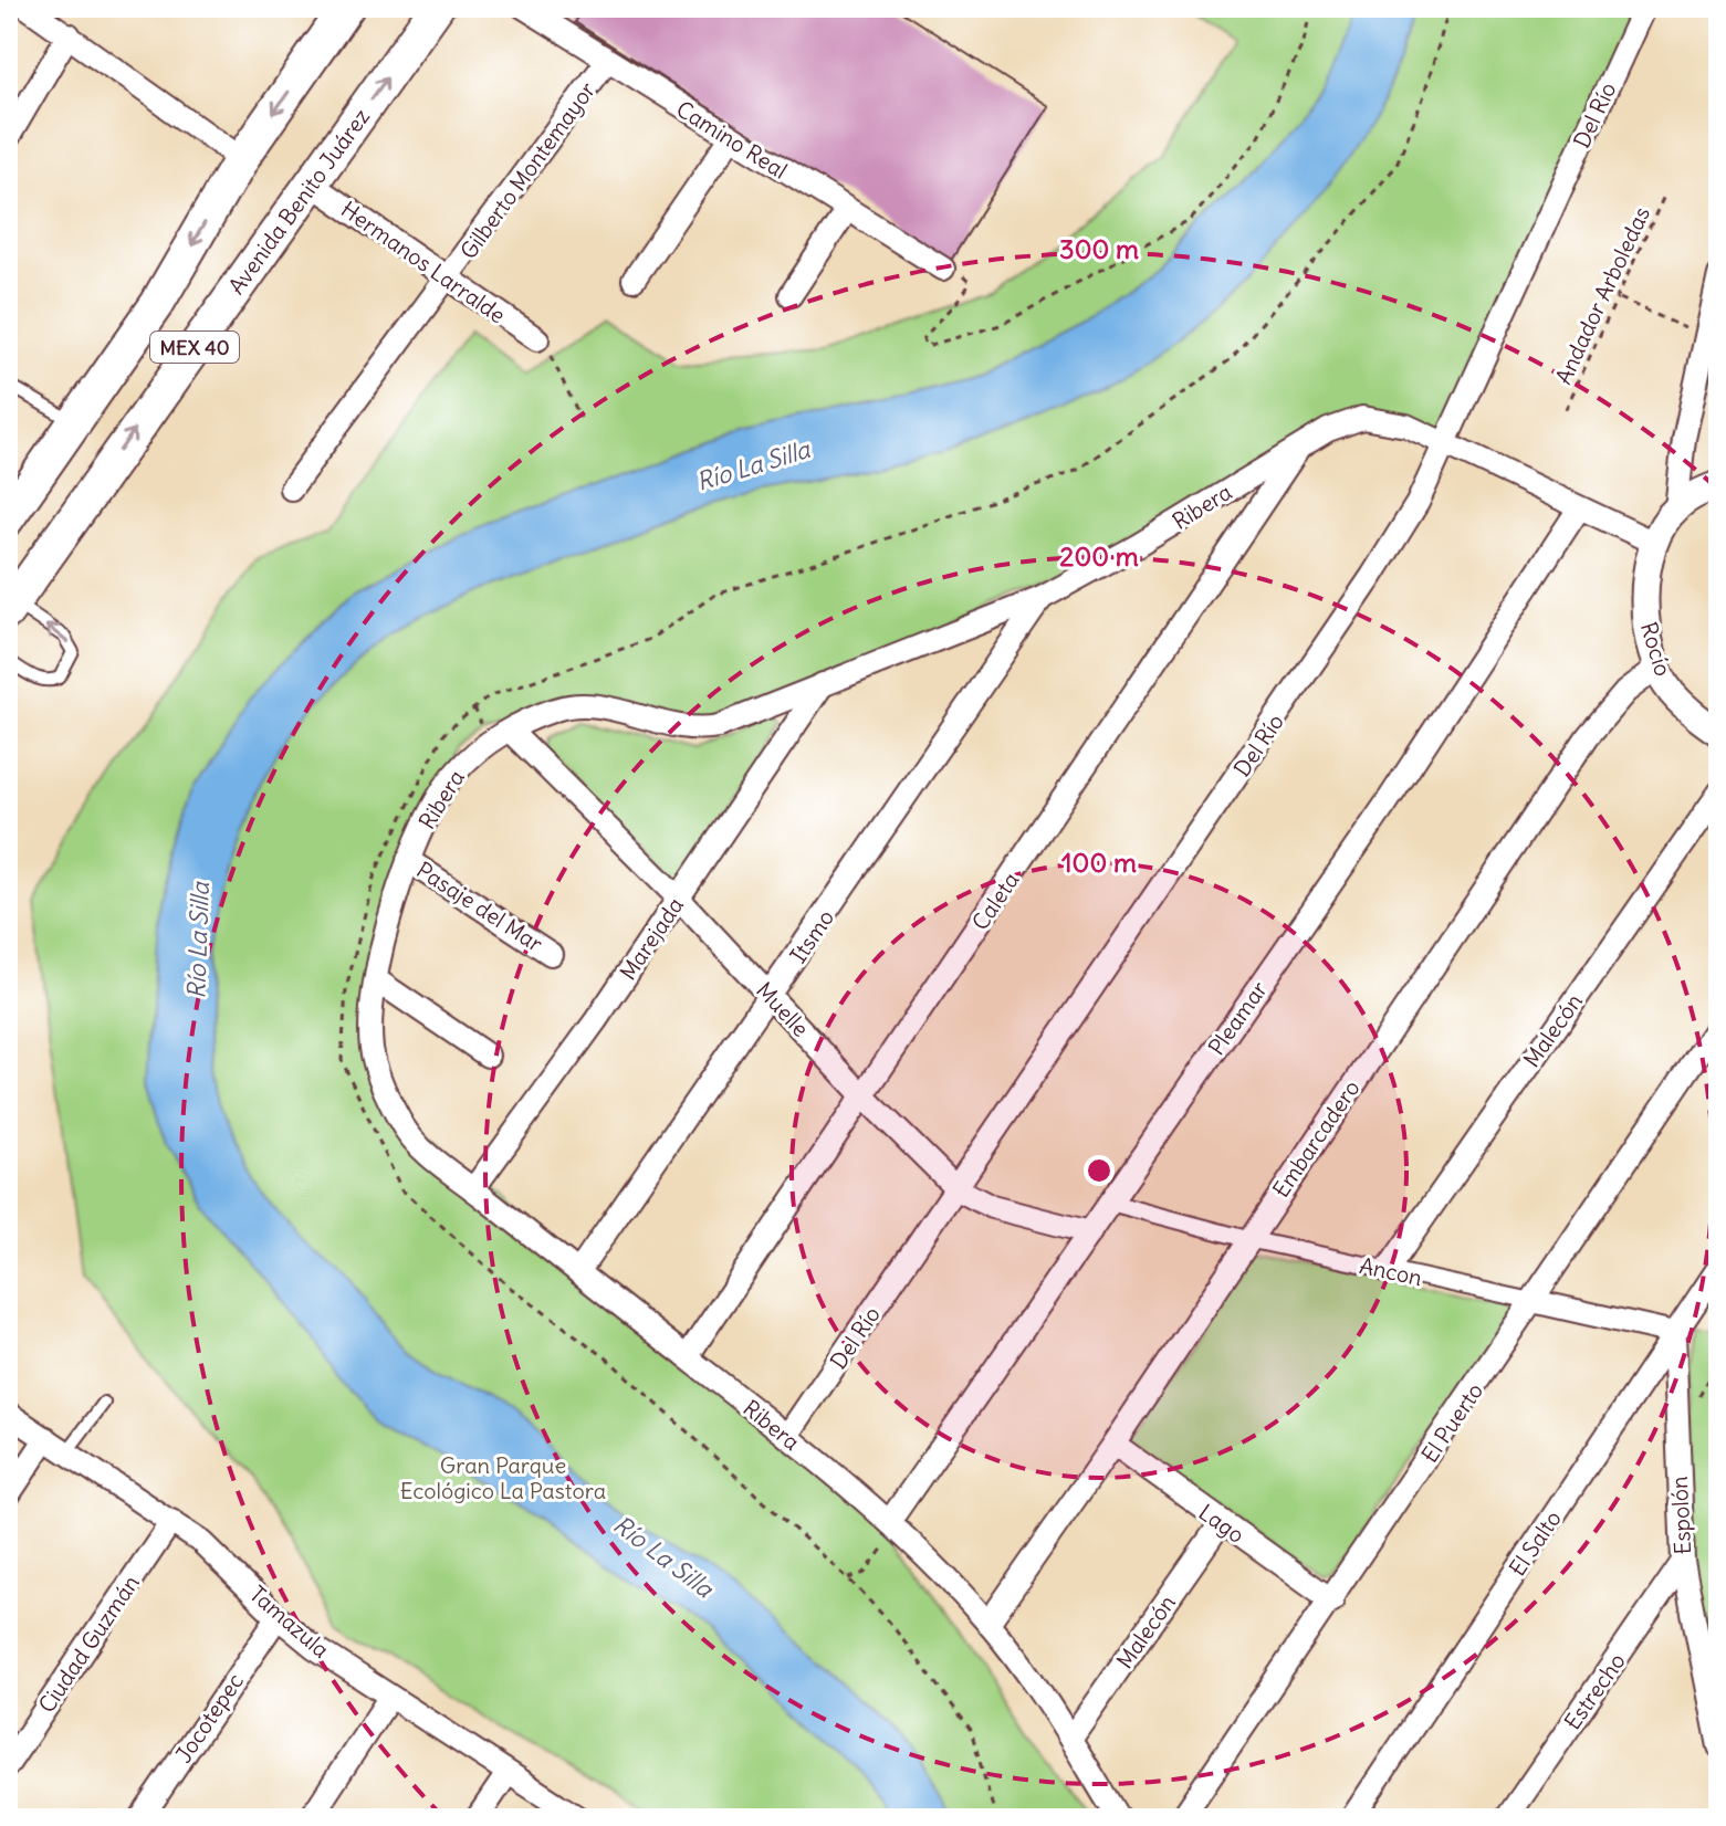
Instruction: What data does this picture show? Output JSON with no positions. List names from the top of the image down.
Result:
{
  "streets": {
    "main road": ["Avenida Benito Juárez", "MEX 40"],
    "street": [
      "Del Río",
      "Camino Real",
      "Gilberto Montemayor",
      "Hermanos Larralde",
      "Ribera",
      "Rocío",
      "Caleta",
      "Pasaje del Mar",
      "Itsmo",
      "Marejada",
      "Muelle",
      "Pleamar",
      "Malecón",
      "Embarcadero",
      "Ancon",
      "El Puerto",
      "Espolón",
      "Lago",
      "El Salto",
      "Tamazula",
      "Ciudad Guzmán",
      "Estrecho",
      "Jocotepec"
    ],
    "path": ["Andador Arboledas"]
  },
  "crossings": [
    ["Del Río", "Ribera"],
    ["Del Río", "Muelle"],
    ["Camino Real", "Gilberto Montemayor"],
    ["Gilberto Montemayor", "Hermanos Larralde"],
    ["Avenida Benito Juárez", "Hermanos Larralde"],
    ["Ribera", "Rocío"],
    ["Ribera", "Caleta"],
    ["Ribera", "Pasaje del Mar"],
    ["Ribera", "Itsmo"],
    ["Ribera", "Marejada"],
    ["Ribera", "Muelle"],
    ["Ribera", "Pleamar"],
    ["Ribera", "Malecón"],
    ["Ribera", "Embarcadero"],
    ["Rocío", "Embarcadero"],
    ["Caleta", "Muelle"],
    ["Itsmo", "Muelle"],
    ["Marejada", "Muelle"],
    ["Muelle", "Pleamar"],
    ["Pleamar", "Ancon"],
    ["Malecón", "Ancon"],
    ["Malecón", "Lago"],
    ["Embarcadero", "Ancon"],
    ["Embarcadero", "Lago"],
    ["Ancon", "El Puerto"],
    ["Ancon", "Espolón"],
    ["Ancon", "El Salto"],
    ["El Puerto", "Lago"],
    ["Espolón", "El Salto"],
    ["Espolón", "Estrecho"],
    ["Tamazula", "Ciudad Guzmán"],
    ["Tamazula", "Jocotepec"]
  ],
  "water": ["Río La Silla"],
  "parks": ["Gran Parque Ecológico La Pastora"],
  "rings": ["300 m", "200 m", "100 m"]
}
